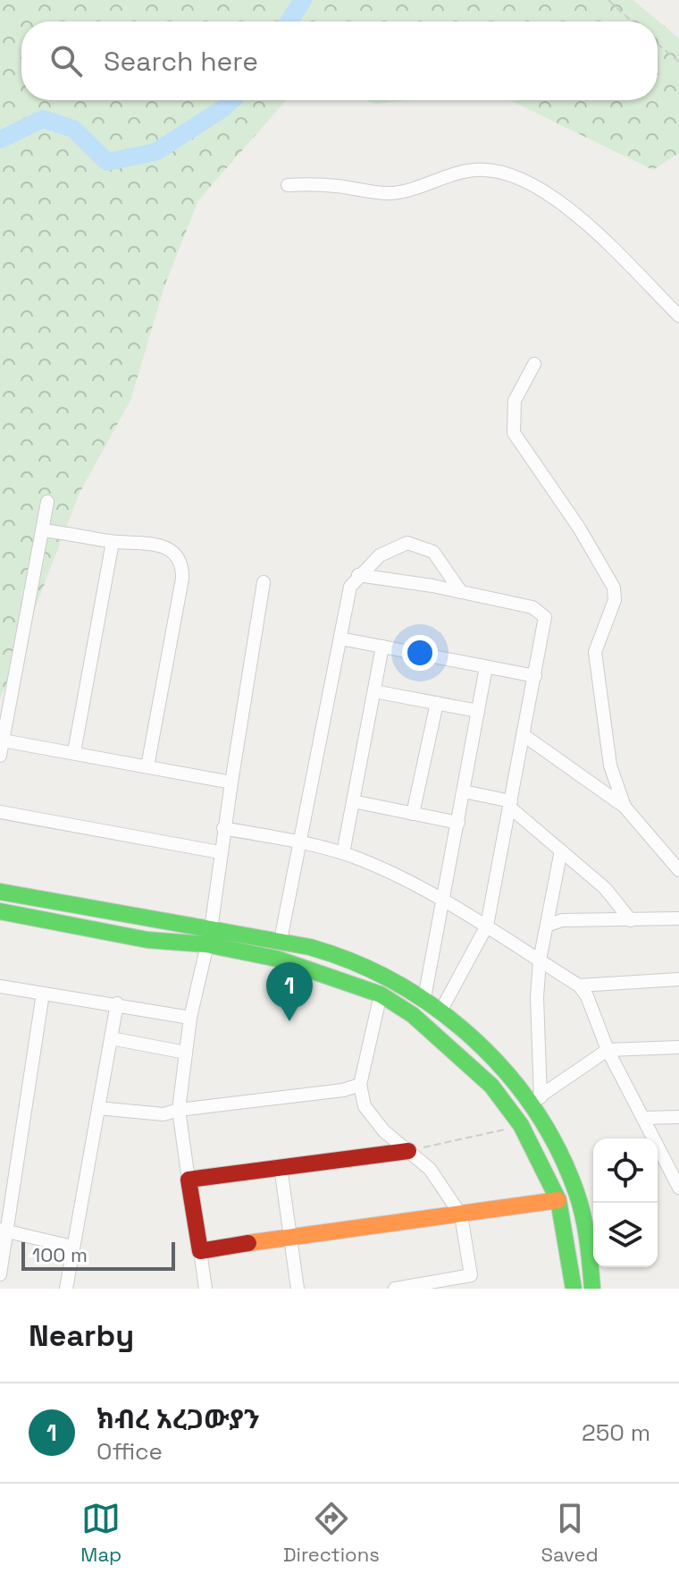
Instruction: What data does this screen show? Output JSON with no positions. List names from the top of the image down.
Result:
{
  "scale_bar": "100 m",
  "page": {
    "search": "Search here",
    "pins": "1",
    "scale": "100 m",
    "heading": "Nearby",
    "list": [
      {
        "mark": "1",
        "name": "ክብረ አረጋውያን",
        "note": "Office",
        "value": "250 m"
      }
    ],
    "nav": ["Map", "Directions", "Saved"]
  }
}
